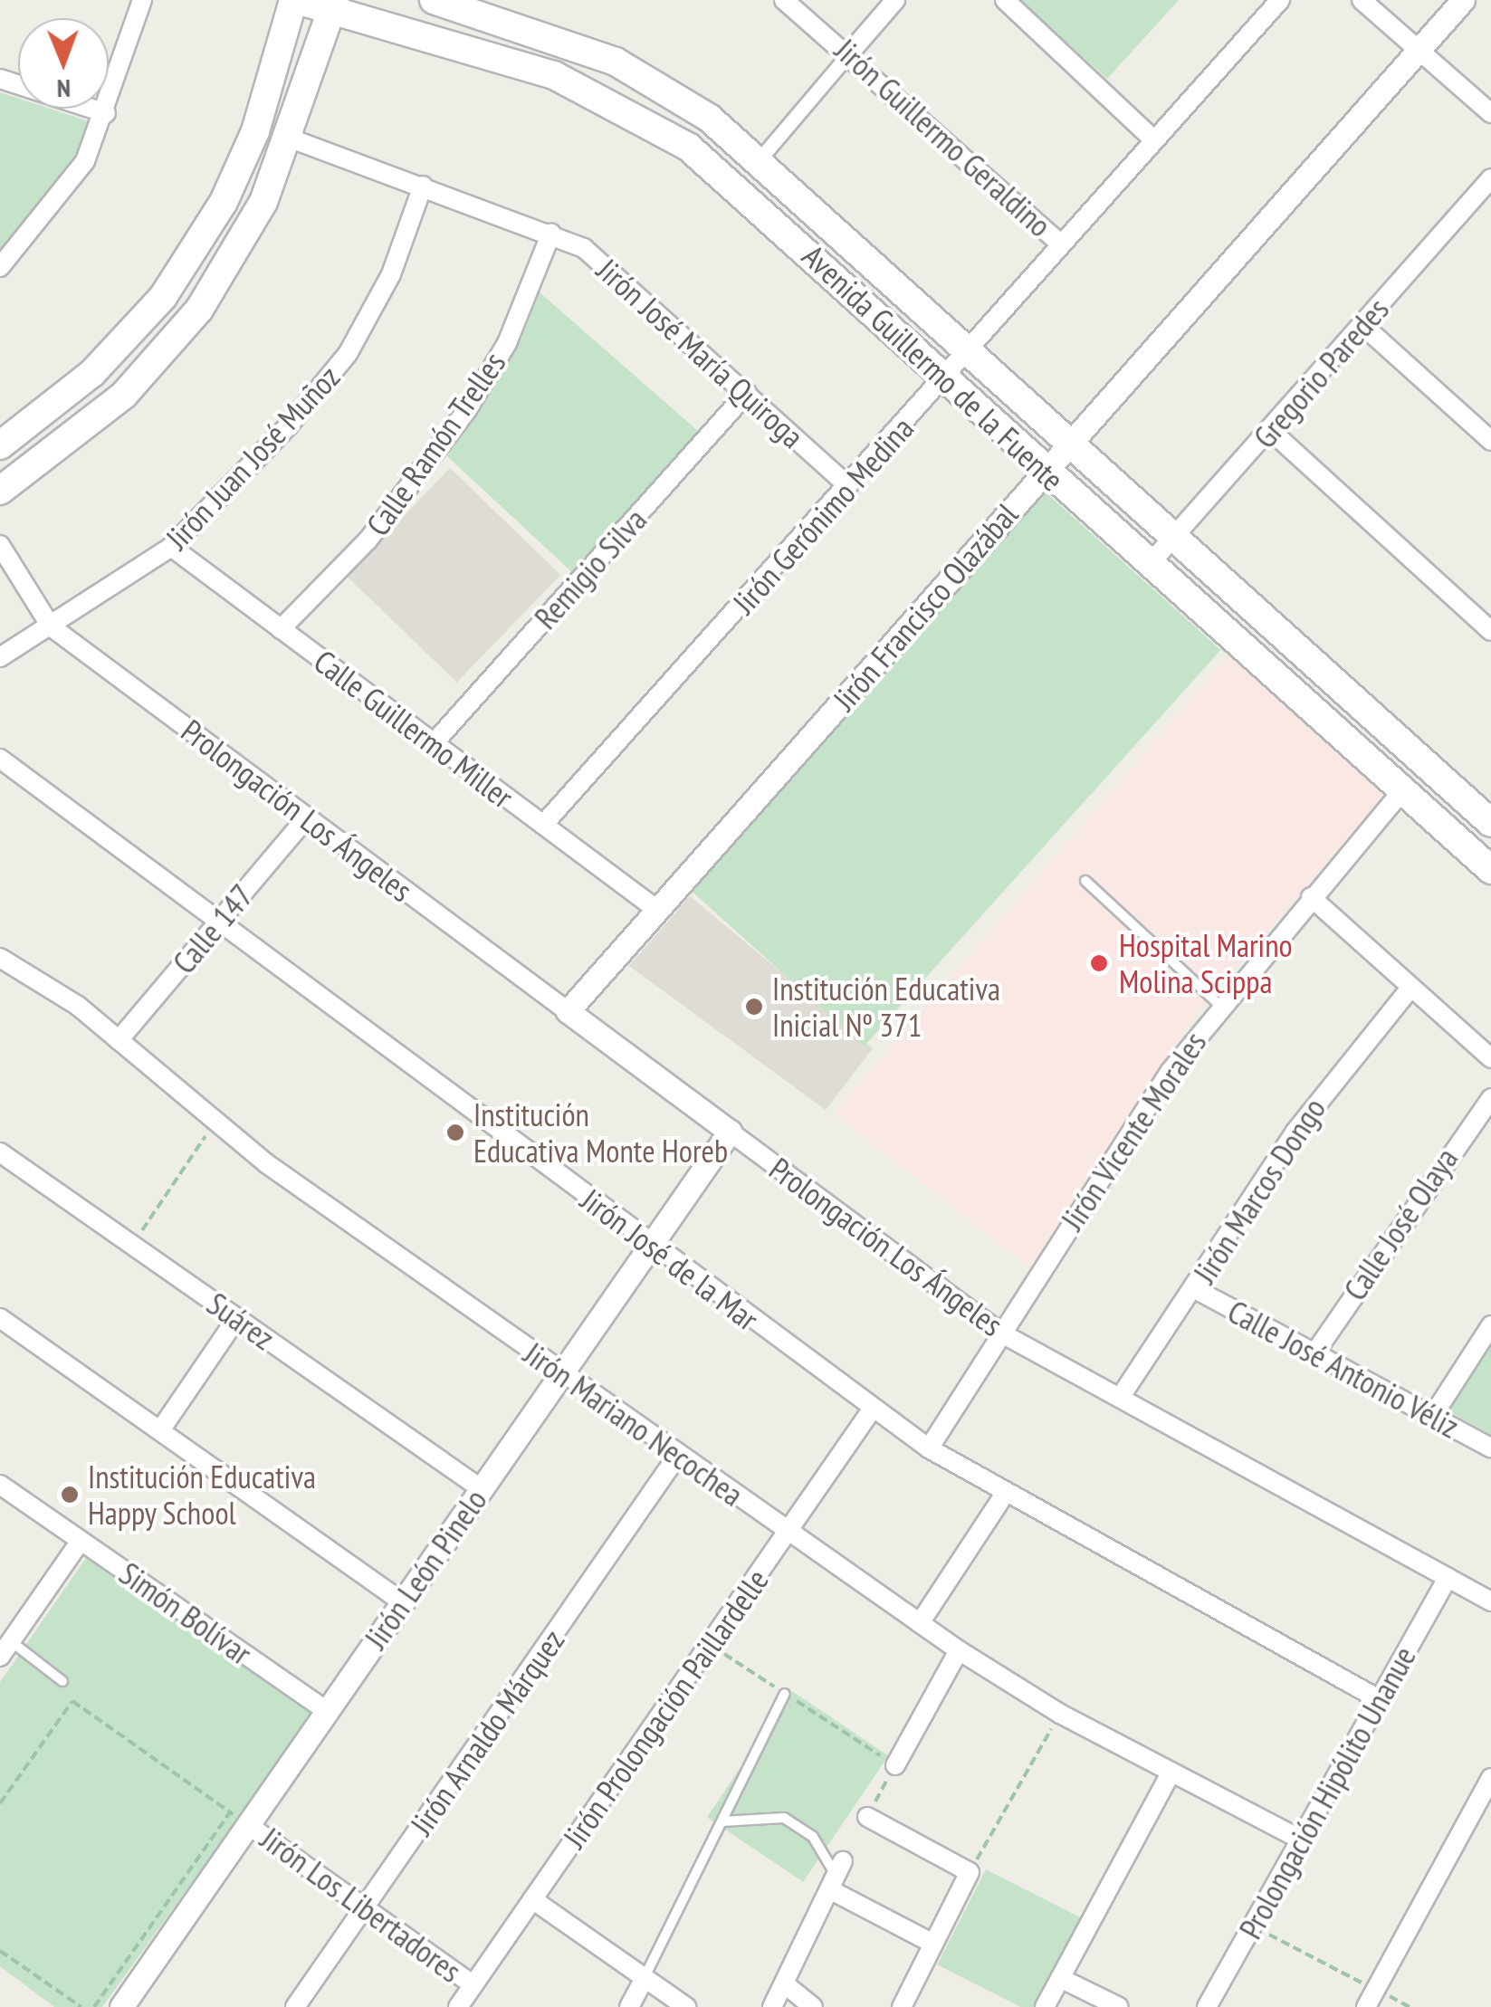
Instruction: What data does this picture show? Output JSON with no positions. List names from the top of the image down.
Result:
{
  "streets": {
    "main road": ["Avenida Guillermo de la Fuente"],
    "street": [
      "Jirón Guillermo Geraldino",
      "Jirón José María Quiroga",
      "Gregorio Paredes",
      "Calle Ramón Trelles",
      "Jirón Juan José Muñoz",
      "Jirón Gerónimo Medina",
      "Remigio Silva",
      "Jirón Francisco Olazábal",
      "Calle Guillermo Miller",
      "Prolongación Los Ángeles",
      "Calle 147",
      "Jirón Vicente Morales",
      "Jirón Marcos Dongo",
      "Calle José Olaya",
      "Jirón José de la Mar",
      "Suárez",
      "Calle José Antonio Véliz",
      "Jirón Mariano Necochea",
      "Jirón León Pinelo",
      "Simón Bolívar",
      "Jirón Prolongación Paillardelle",
      "Jirón Arnaldo Márquez",
      "Prolongación Hipólito Unanue",
      "Jirón Los Libertadores"
    ]
  },
  "crossings": [
    ["Jirón Guillermo Geraldino", "Jirón Gerónimo Medina"],
    ["Jirón José María Quiroga", "Calle Ramón Trelles"],
    ["Jirón José María Quiroga", "Jirón Juan José Muñoz"],
    ["Jirón José María Quiroga", "Jirón Gerónimo Medina"],
    ["Jirón José María Quiroga", "Remigio Silva"],
    ["Avenida Guillermo de la Fuente", "Gregorio Paredes"],
    ["Avenida Guillermo de la Fuente", "Jirón Gerónimo Medina"],
    ["Avenida Guillermo de la Fuente", "Jirón Francisco Olazábal"],
    ["Avenida Guillermo de la Fuente", "Jirón Vicente Morales"],
    ["Calle Ramón Trelles", "Calle Guillermo Miller"],
    ["Jirón Juan José Muñoz", "Calle Guillermo Miller"],
    ["Jirón Juan José Muñoz", "Prolongación Los Ángeles"],
    ["Jirón Gerónimo Medina", "Calle Guillermo Miller"],
    ["Remigio Silva", "Calle Guillermo Miller"],
    ["Jirón Francisco Olazábal", "Calle Guillermo Miller"],
    ["Jirón Francisco Olazábal", "Prolongación Los Ángeles"],
    ["Prolongación Los Ángeles", "Calle 147"],
    ["Prolongación Los Ángeles", "Jirón Vicente Morales"],
    ["Prolongación Los Ángeles", "Jirón Marcos Dongo"],
    ["Prolongación Los Ángeles", "Jirón León Pinelo"],
    ["Prolongación Los Ángeles", "Prolongación Hipólito Unanue"],
    ["Calle 147", "Jirón José de la Mar"],
    ["Calle 147", "Jirón Mariano Necochea"],
    ["Jirón Vicente Morales", "Jirón José de la Mar"],
    ["Jirón Marcos Dongo", "Calle José Antonio Véliz"],
    ["Calle José Olaya", "Calle José Antonio Véliz"],
    ["Jirón José de la Mar", "Jirón León Pinelo"],
    ["Jirón José de la Mar", "Jirón Prolongación Paillardelle"],
    ["Jirón José de la Mar", "Prolongación Hipólito Unanue"],
    ["Suárez", "Jirón León Pinelo"],
    ["Jirón Mariano Necochea", "Jirón León Pinelo"],
    ["Jirón Mariano Necochea", "Jirón Prolongación Paillardelle"],
    ["Jirón Mariano Necochea", "Jirón Arnaldo Márquez"],
    ["Jirón Mariano Necochea", "Prolongación Hipólito Unanue"],
    ["Jirón León Pinelo", "Simón Bolívar"],
    ["Jirón León Pinelo", "Jirón Los Libertadores"],
    ["Jirón Prolongación Paillardelle", "Jirón Los Libertadores"],
    ["Jirón Arnaldo Márquez", "Jirón Los Libertadores"]
  ],
  "places": [
    "Hospital Marino Molina Scippa",
    "Institución Educativa Inicial Nº 371",
    "Institución Educativa Monte Horeb",
    "Institución Educativa Happy School"
  ],
  "north": "bottom"
}
